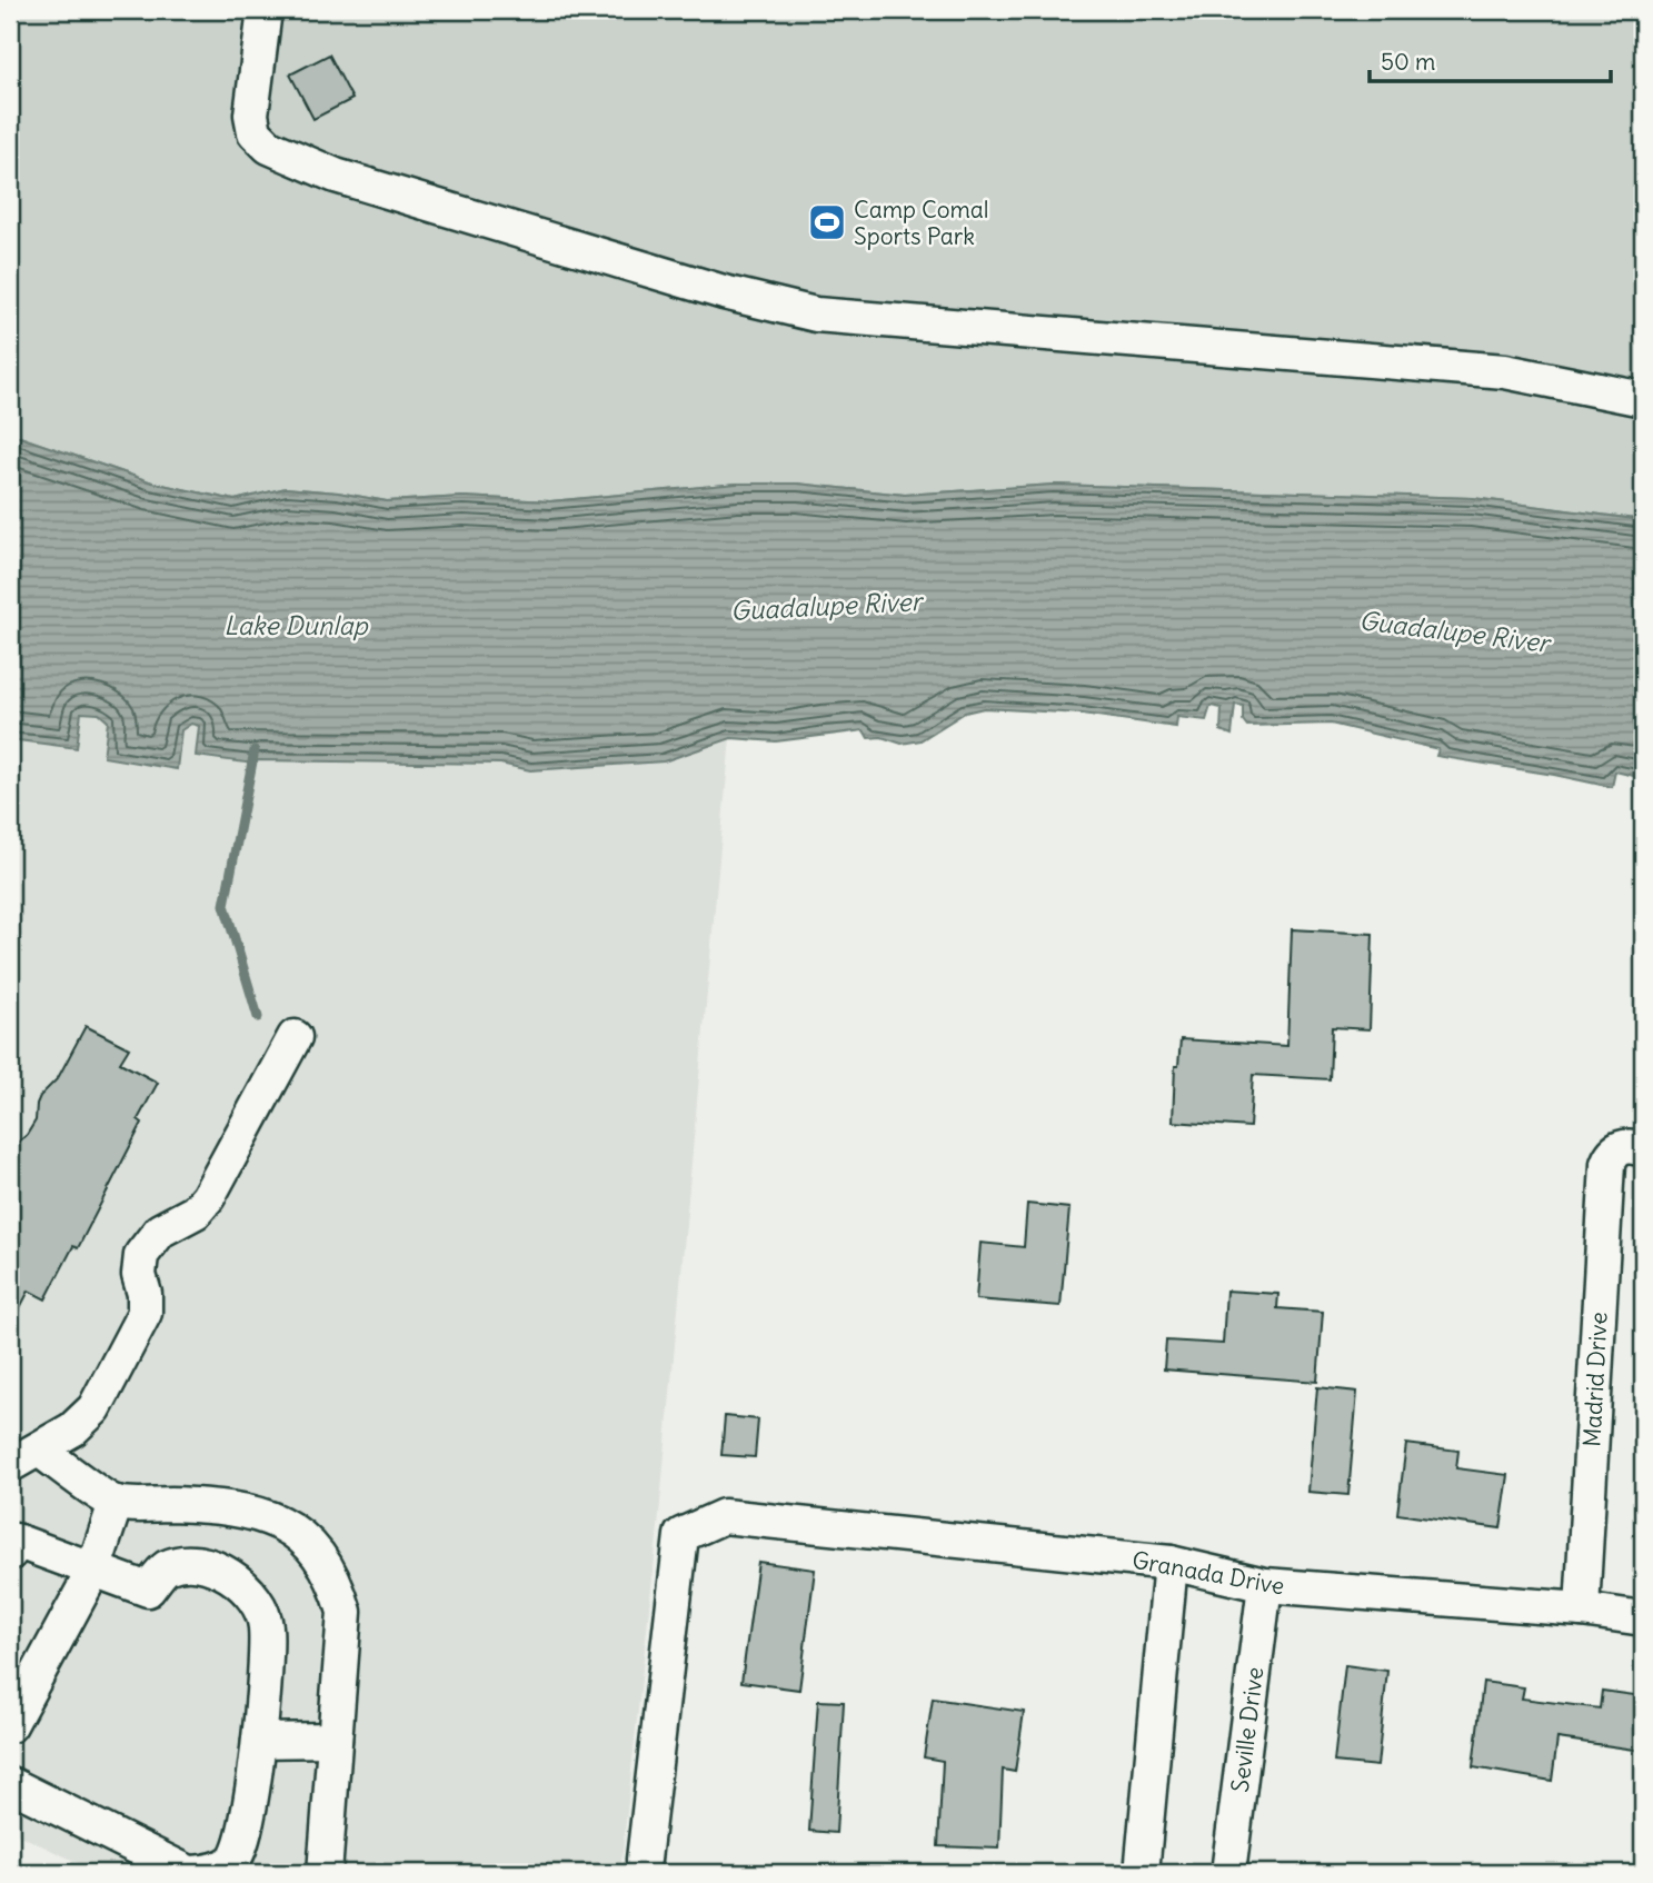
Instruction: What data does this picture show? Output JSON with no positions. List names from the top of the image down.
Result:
{
  "streets": {
    "street": ["Madrid Drive", "Granada Drive", "Seville Drive"]
  },
  "crossings": [
    ["Madrid Drive", "Granada Drive"],
    ["Granada Drive", "Seville Drive"]
  ],
  "water": ["Guadalupe River", "Lake Dunlap"],
  "places": {
    "sports": ["Camp Comal Sports Park"]
  },
  "scale_bar": "50 m"
}
